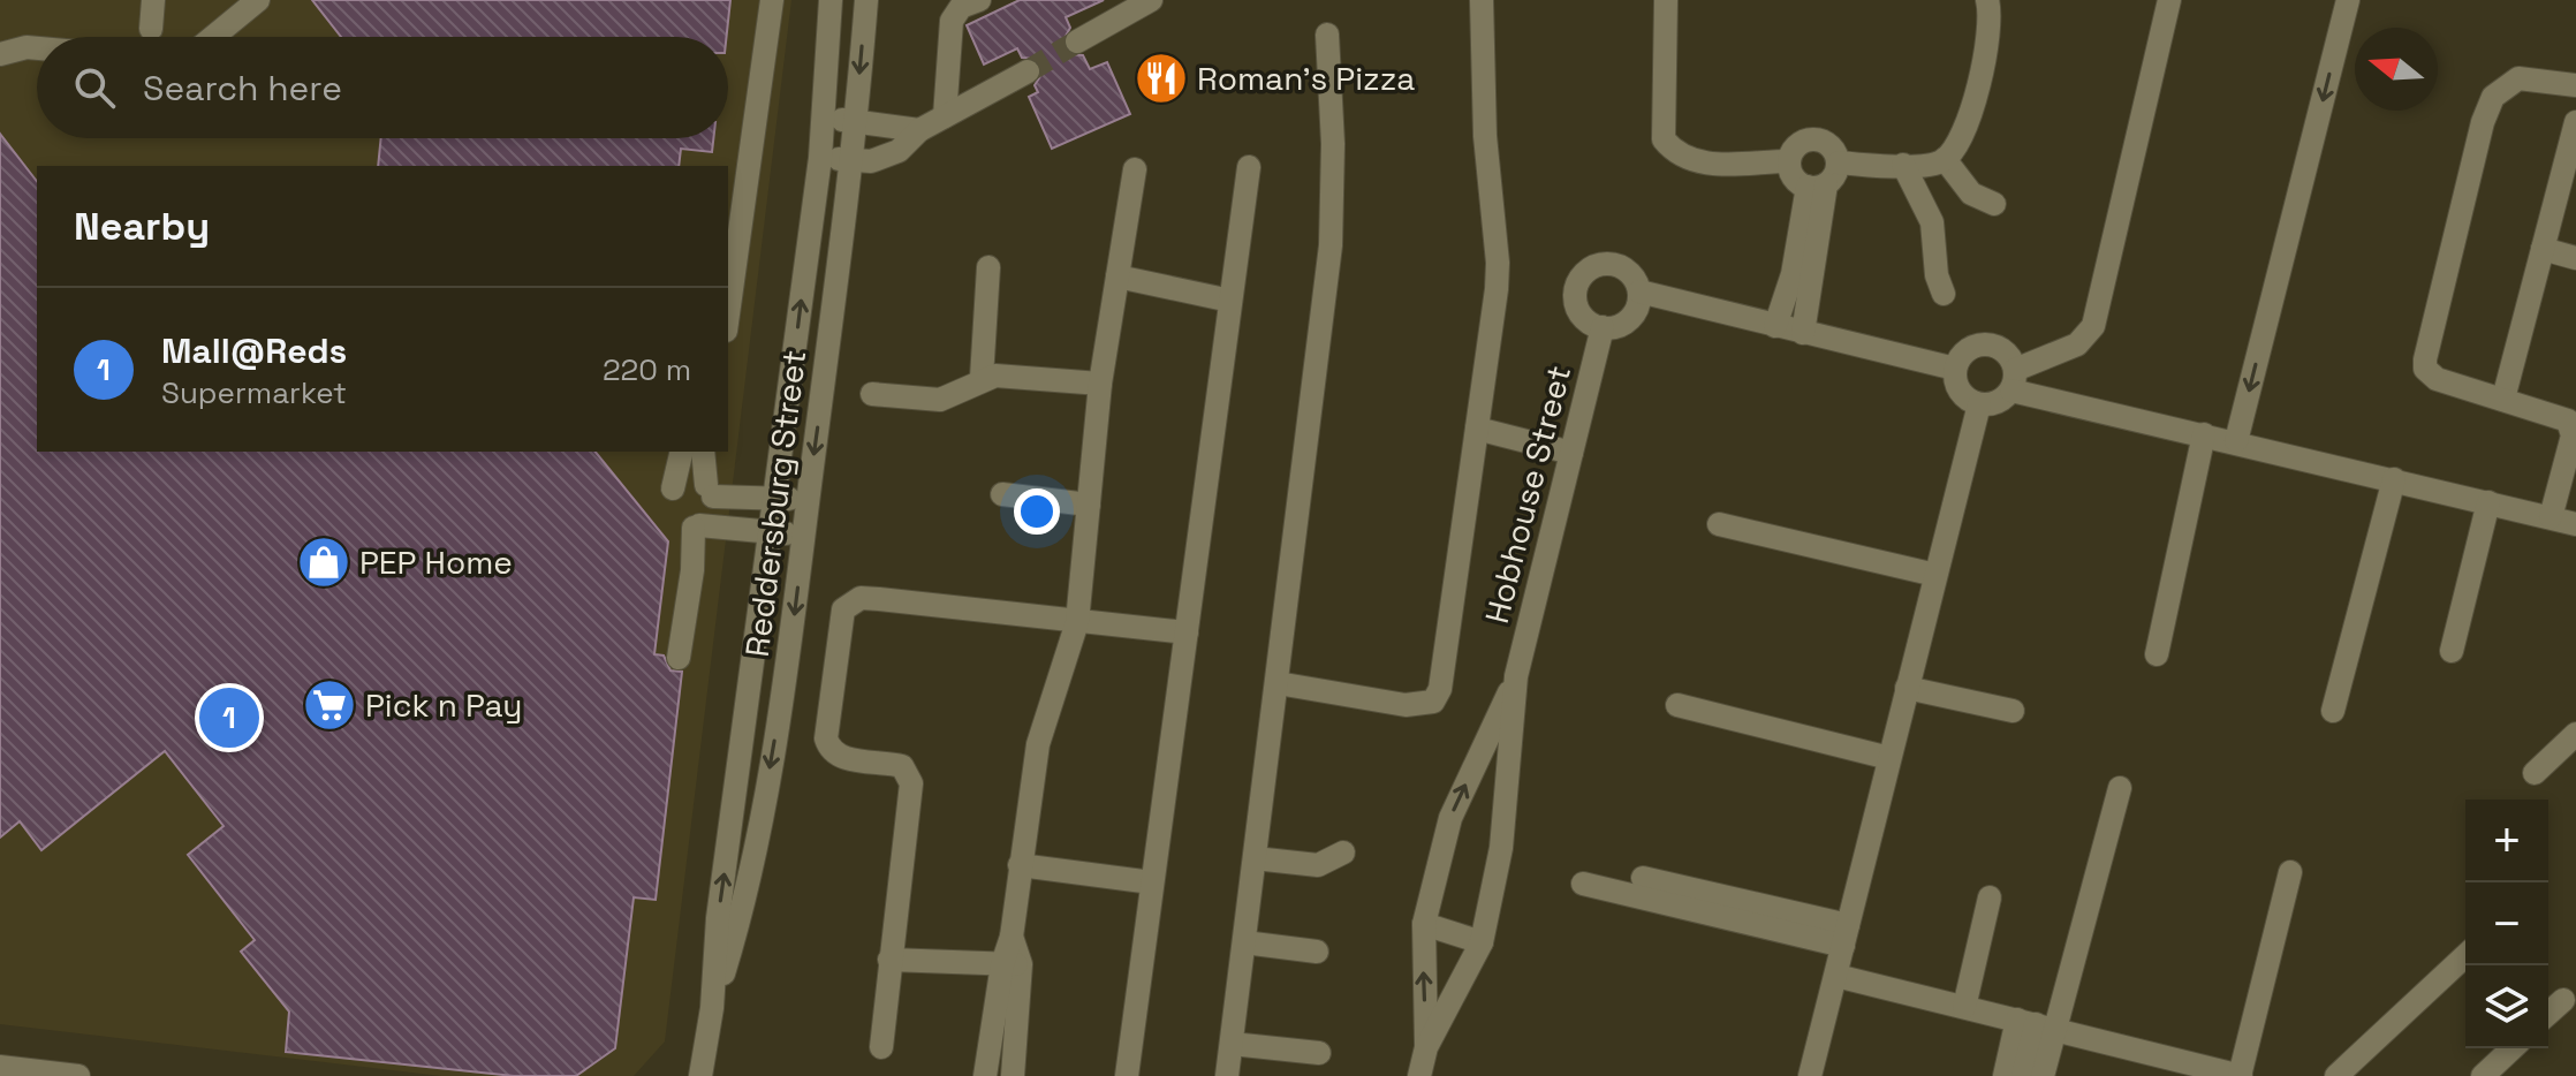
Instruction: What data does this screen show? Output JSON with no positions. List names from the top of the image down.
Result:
{
  "streets": {
    "street": ["Hobhouse Street", "Reddersburg Street"]
  },
  "places": {
    "restaurant": ["Roman's Pizza"],
    "shop": ["PEP Home"],
    "supermarket": ["Pick n Pay"]
  },
  "north": "left",
  "page": {
    "search": "Search here",
    "heading": "Nearby",
    "list": [
      {
        "mark": "1",
        "name": "Mall@Reds",
        "note": "Supermarket",
        "value": "220 m"
      }
    ],
    "pins": "1",
    "map_buttons": ["+", "−"]
  }
}
